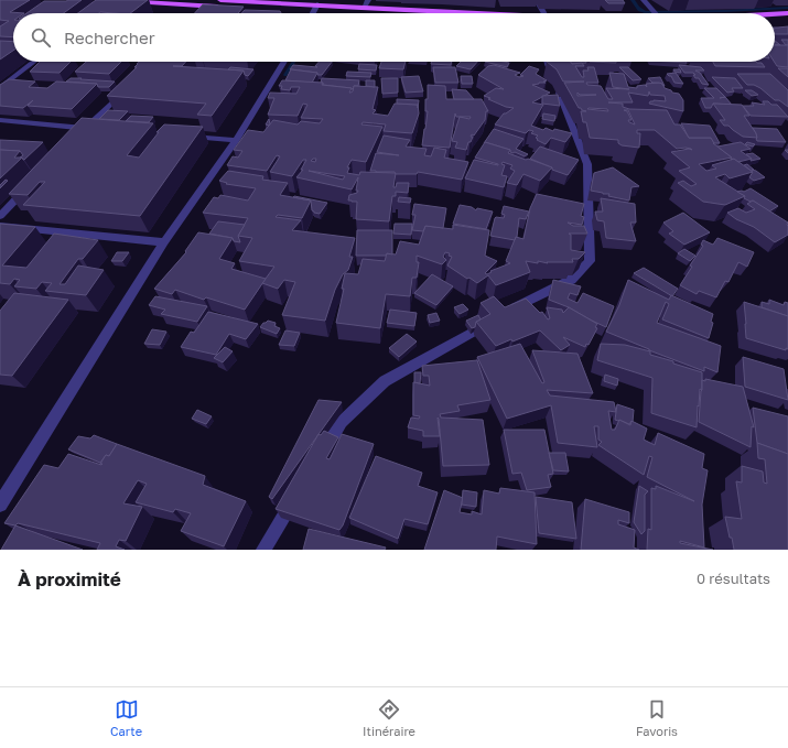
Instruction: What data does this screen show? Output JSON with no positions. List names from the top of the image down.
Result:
{
  "page": {
    "search": "Rechercher",
    "heading": ["À proximité", "0 résultats"],
    "nav": ["Carte", "Itinéraire", "Favoris"]
  }
}
